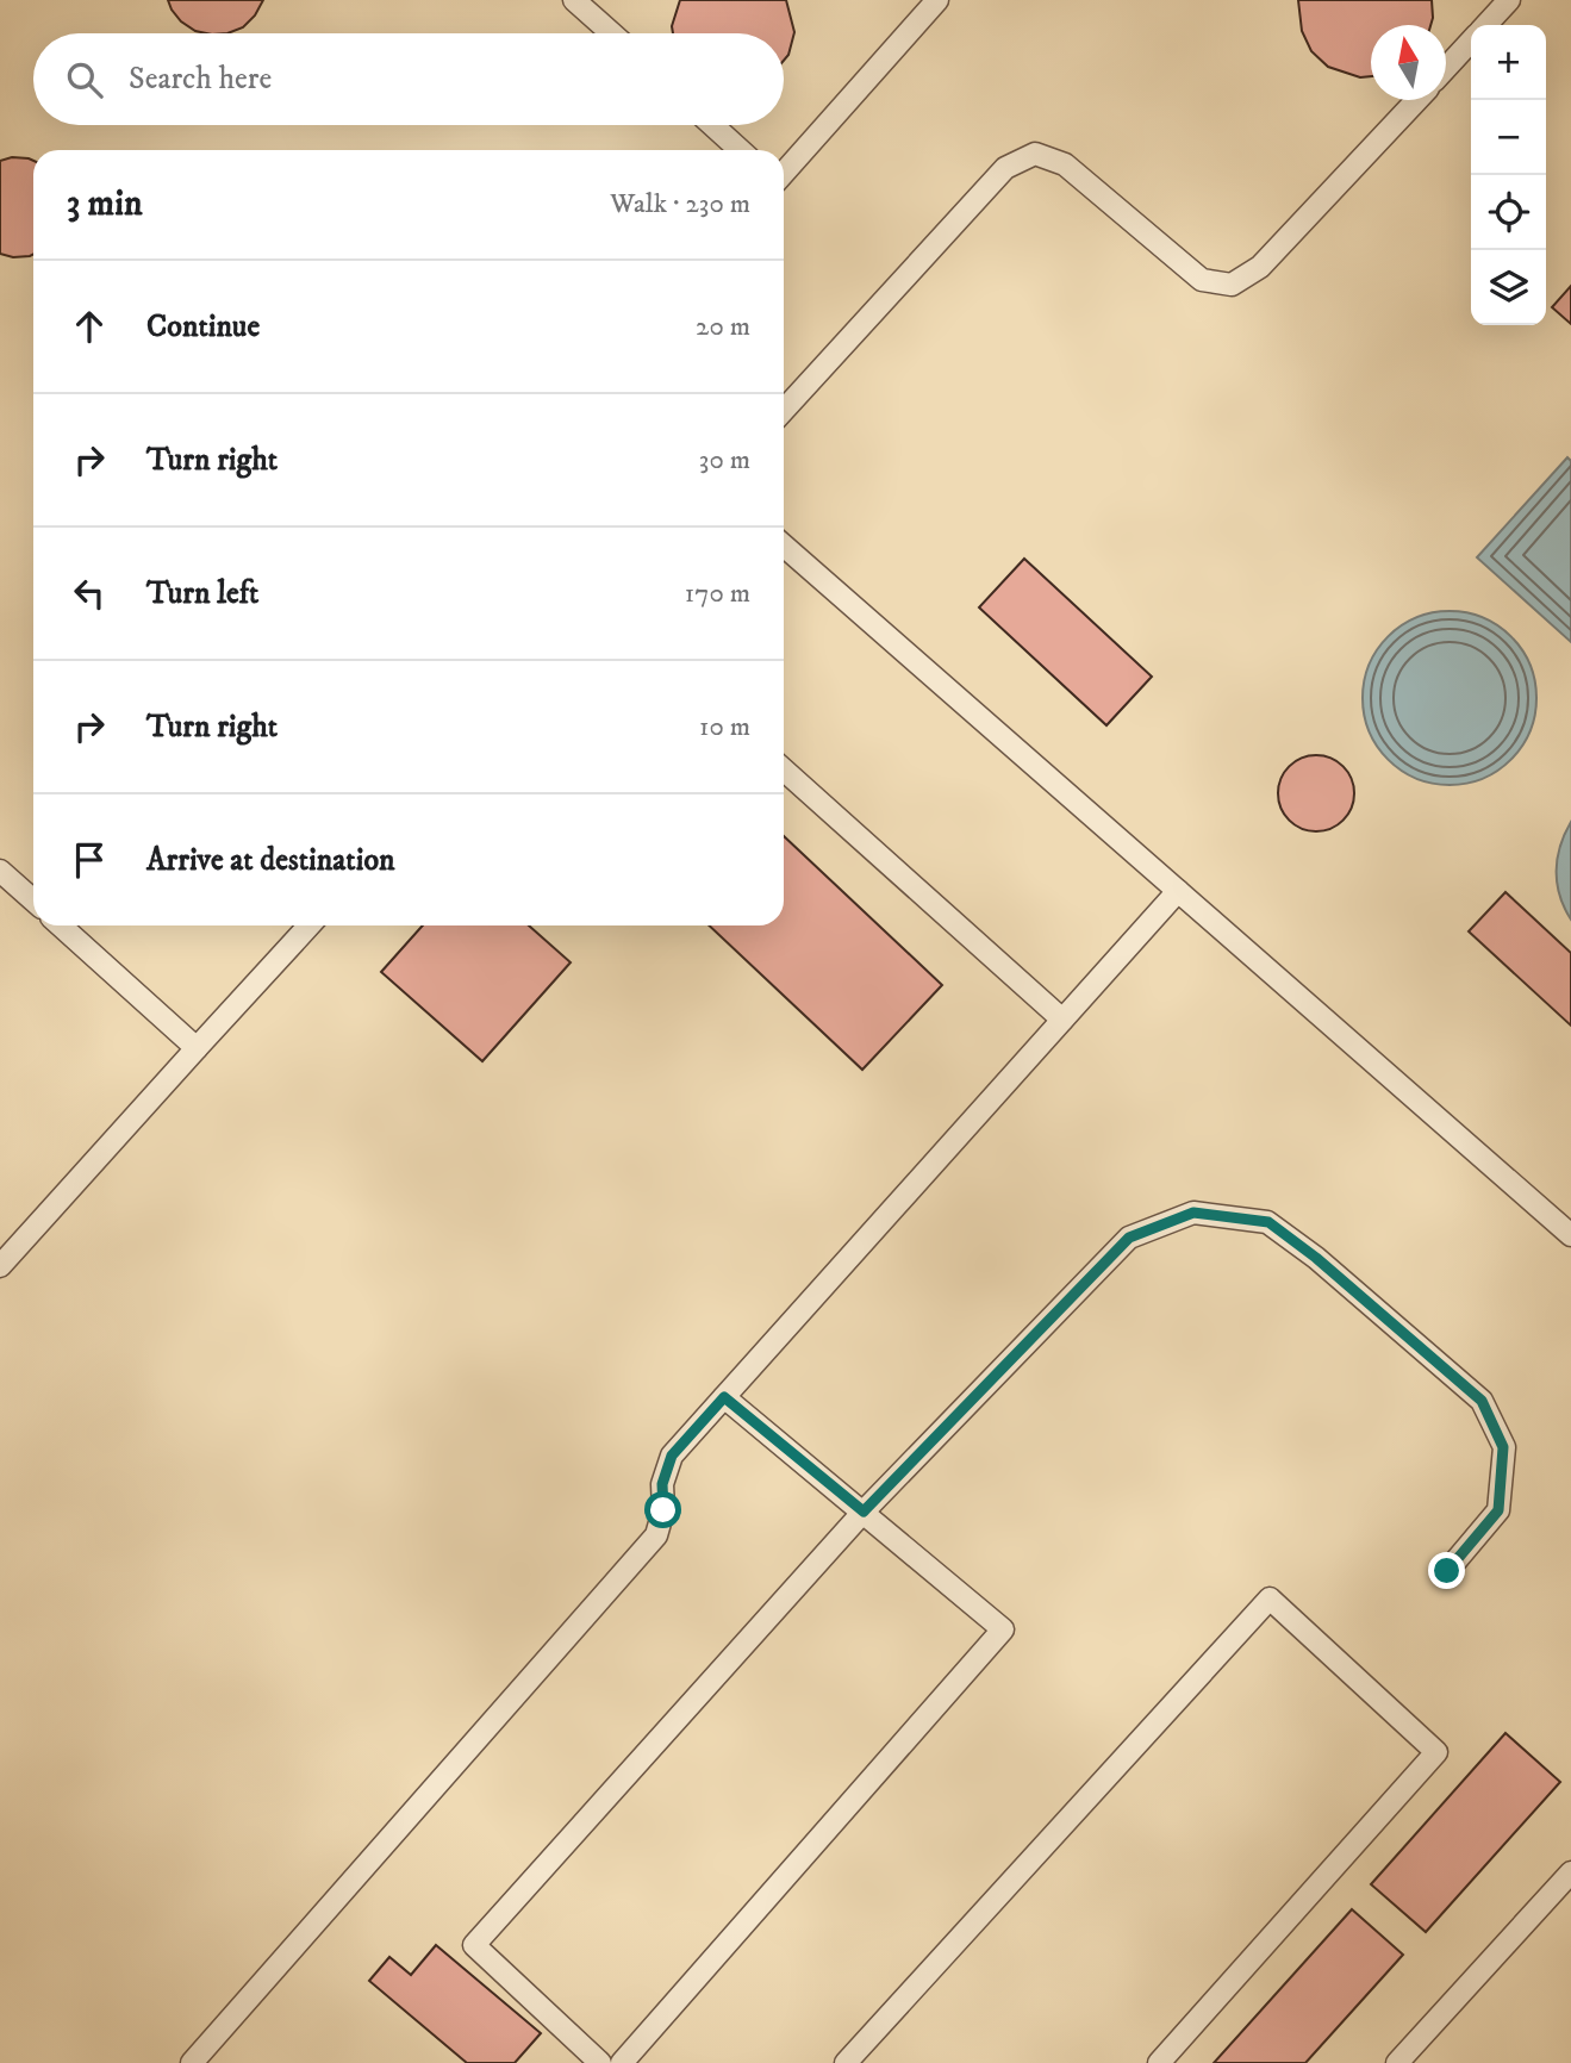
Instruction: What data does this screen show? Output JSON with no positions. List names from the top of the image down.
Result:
{
  "north": "top",
  "page": {
    "map_buttons": ["+", "−"],
    "search": "Search here",
    "heading": ["3 min", "Walk · 230 m"],
    "list": [
      ["Continue", "20 m"],
      ["Turn right", "30 m"],
      ["Turn left", "170 m"],
      ["Turn right", "10 m"],
      "Arrive at destination"
    ]
  }
}
